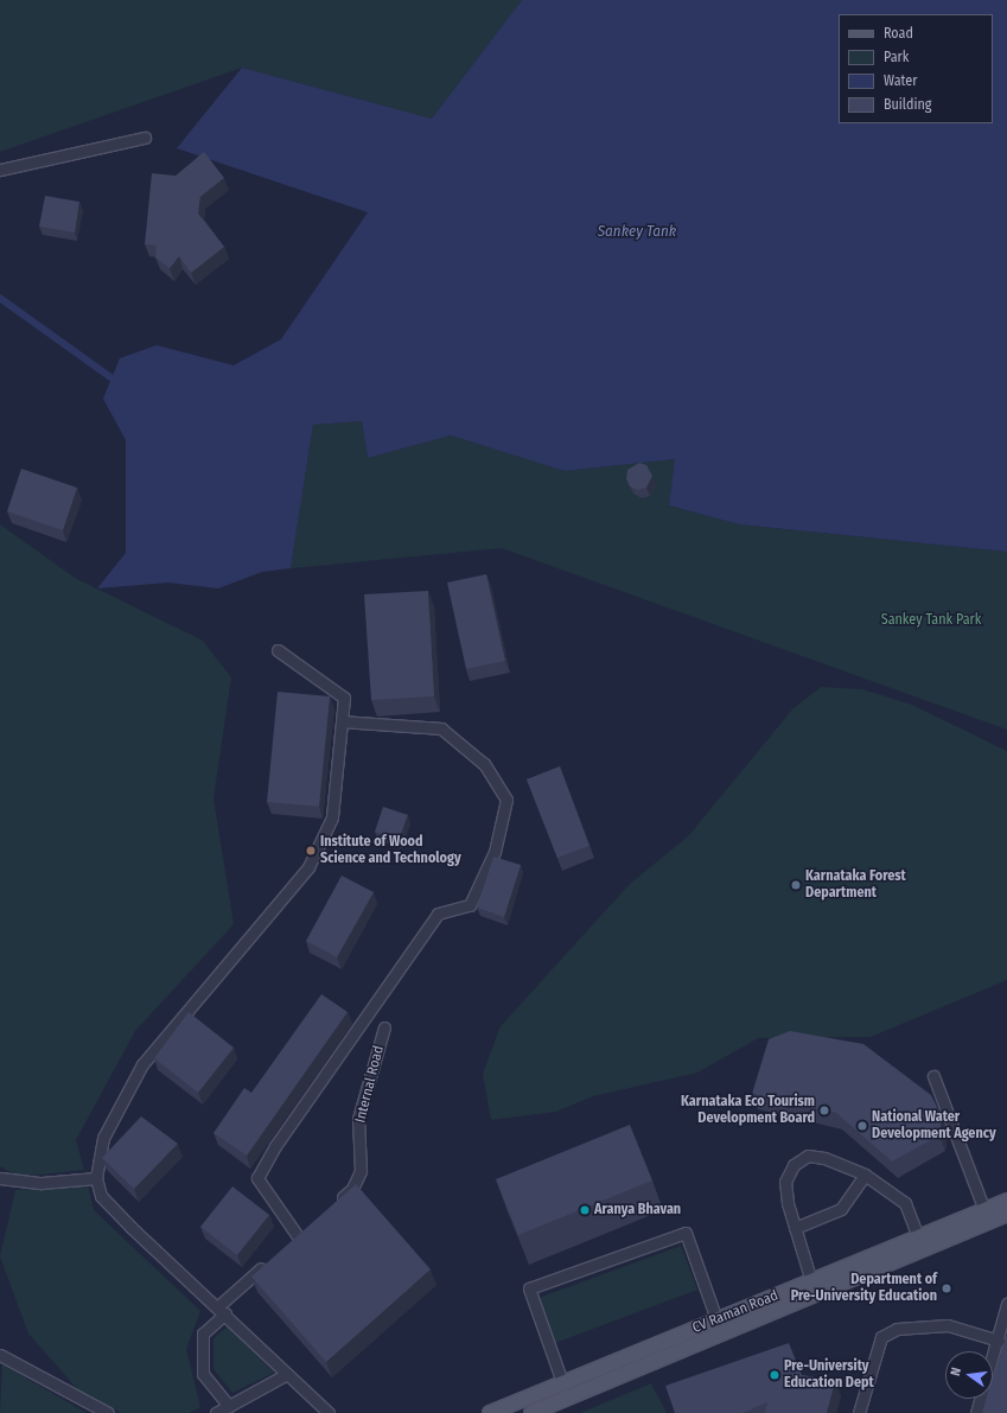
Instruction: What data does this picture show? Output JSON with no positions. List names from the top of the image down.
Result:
{
  "streets": {
    "main road": ["CV Raman Road"],
    "lane": ["Internal Road"]
  },
  "water": ["Sankey Tank"],
  "parks": ["Sankey Tank Park"],
  "places": [
    "Institute of Wood Science and Technology",
    "Karnataka Forest Department",
    "Karnataka Eco Tourism Development Board",
    "National Water Development Agency",
    "Aranya Bhavan",
    "Department of Pre-University Education",
    "Pre-University Education Dept"
  ],
  "legend": [
    "Road",
    "Park",
    "Water",
    "Building"
  ],
  "north": "left"
}
